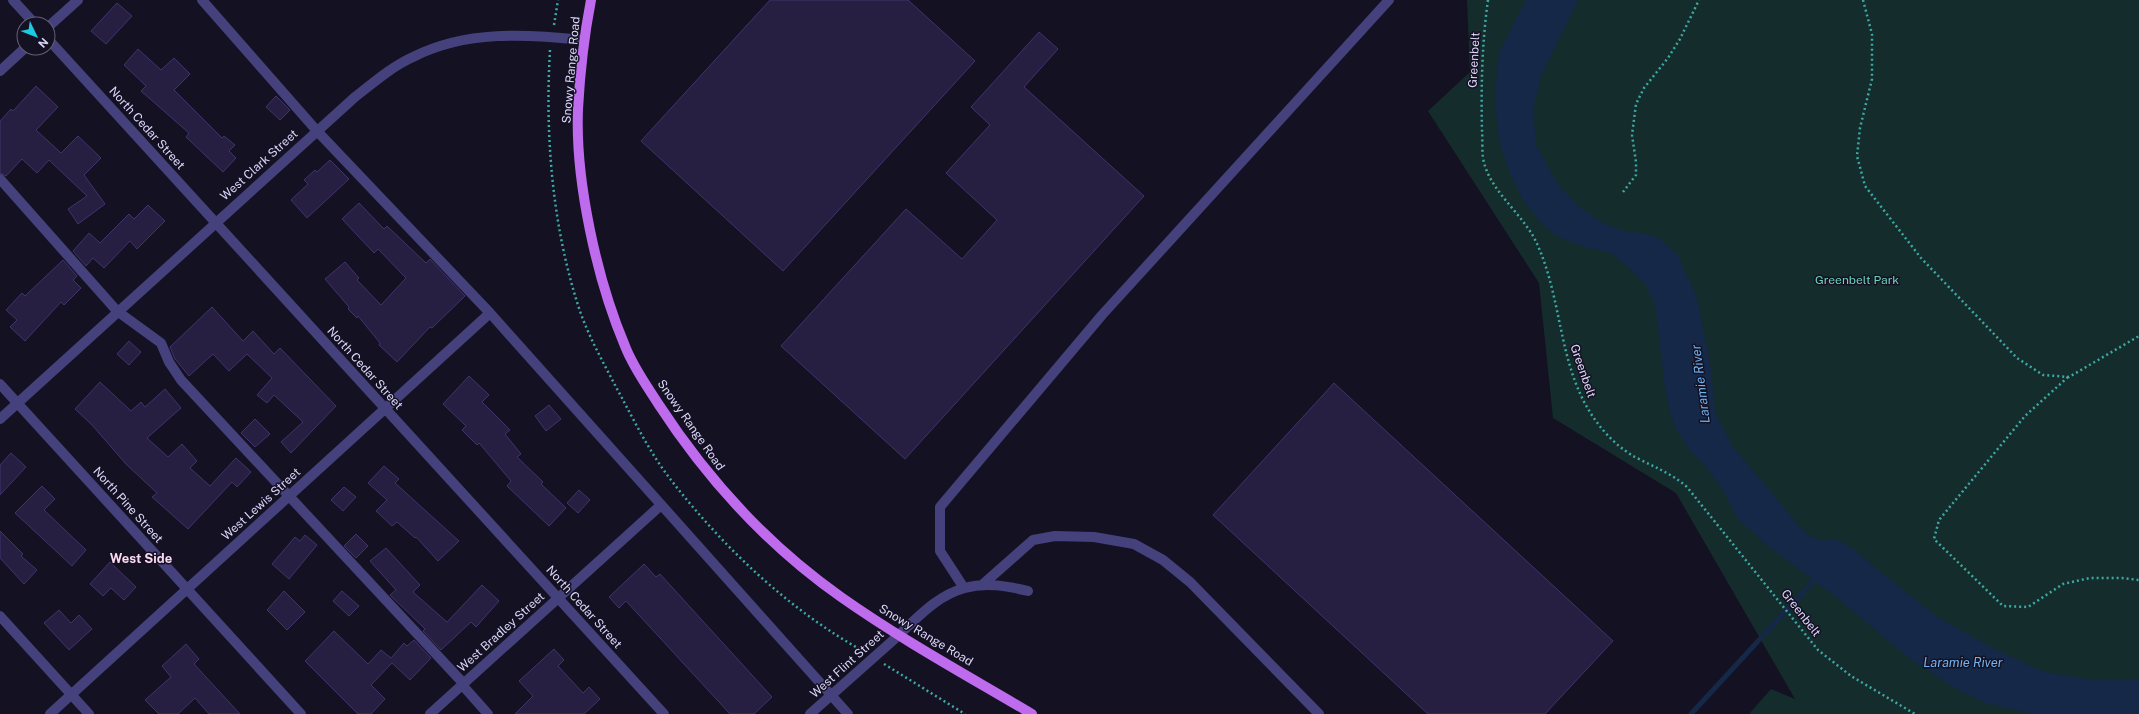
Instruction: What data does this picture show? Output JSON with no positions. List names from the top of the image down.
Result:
{
  "streets": {
    "main road": ["Snowy Range Road"],
    "street": [
      "North Cedar Street",
      "West Clark Street",
      "West Lewis Street",
      "North Pine Street",
      "West Bradley Street",
      "West Flint Street"
    ],
    "path": ["Greenbelt"]
  },
  "crossings": [
    ["Snowy Range Road", "West Clark Street"],
    ["Snowy Range Road", "West Flint Street"],
    ["North Cedar Street", "West Clark Street"],
    ["North Cedar Street", "West Lewis Street"],
    ["North Cedar Street", "West Bradley Street"],
    ["West Clark Street", "North Pine Street"],
    ["West Lewis Street", "North Pine Street"]
  ],
  "districts": ["West Side"],
  "water": ["Laramie River"],
  "parks": ["Greenbelt Park"],
  "north": "bottom right"
}
